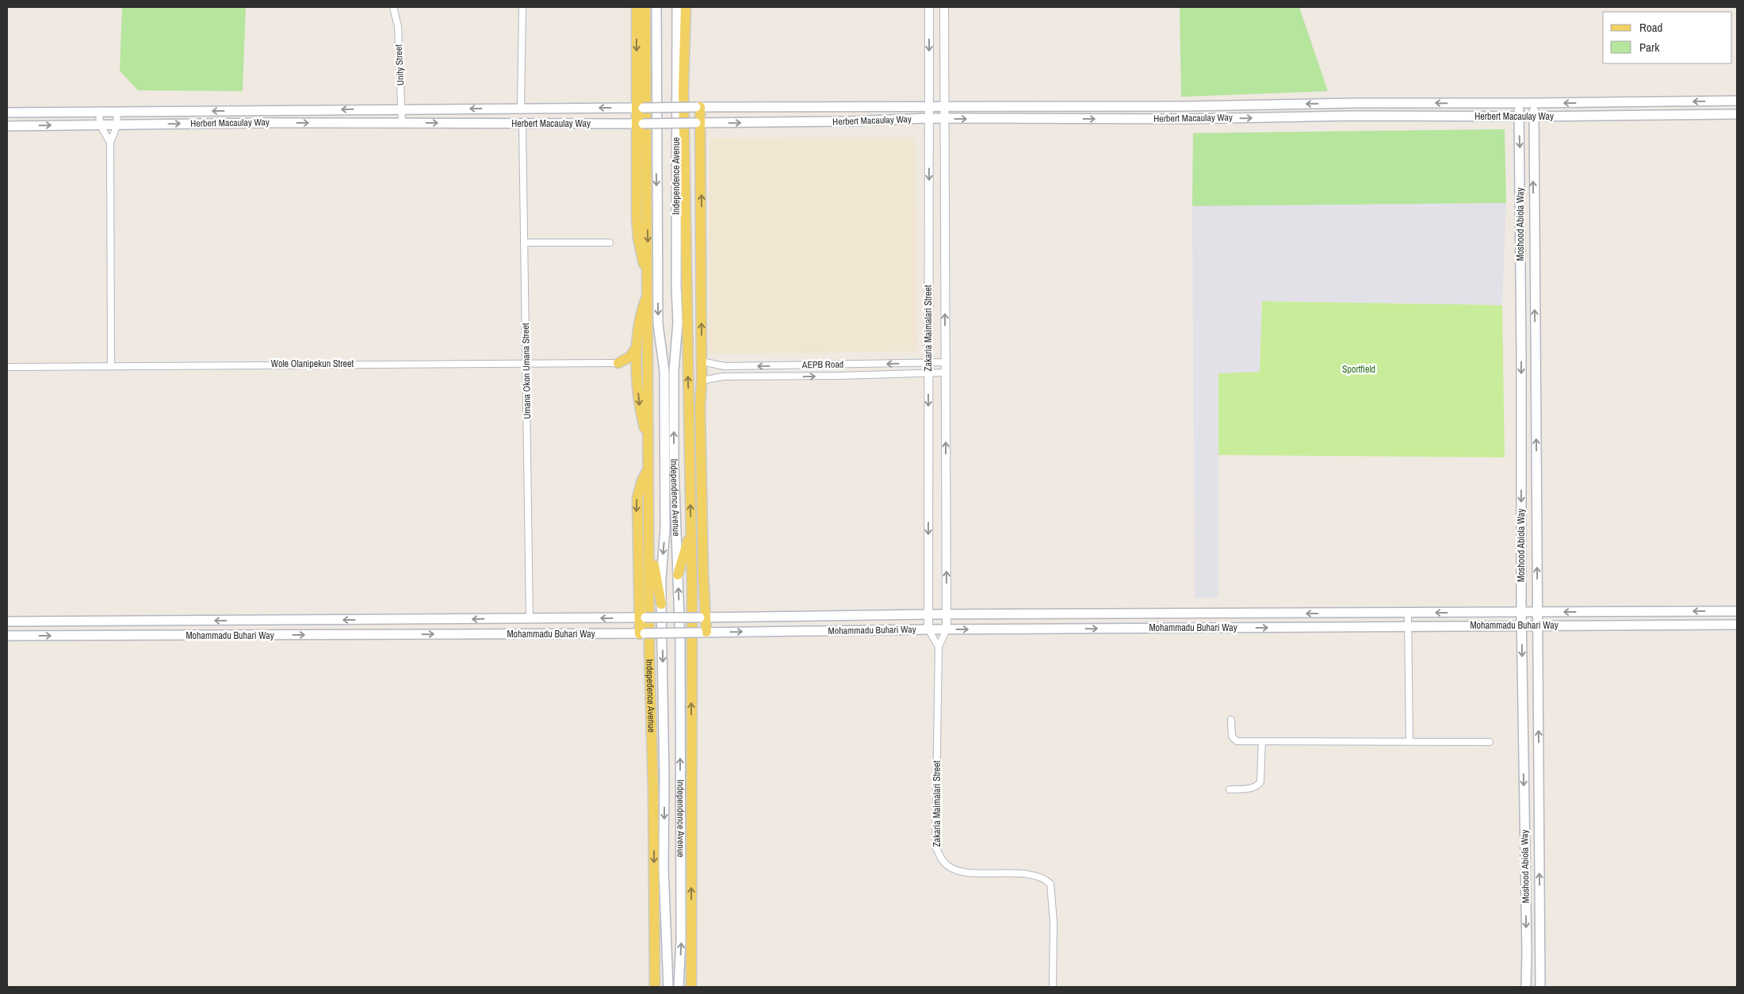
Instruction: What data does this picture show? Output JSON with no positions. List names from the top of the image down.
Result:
{
  "streets": {
    "main road": [
      "Herbert Macaulay Way",
      "Independence Avenue",
      "Moshood Abiola Way",
      "Mohammadu Buhari Way",
      "Indepedence Avenue"
    ],
    "street": [
      "Unity Street",
      "Zakaria Maimalari Street",
      "Wole Olanipekun Street",
      "AEPB Road",
      "Umana Okon Umana Street"
    ]
  },
  "crossings": [
    ["Unity Street", "Herbert Macaulay Way"],
    ["Herbert Macaulay Way", "Moshood Abiola Way"],
    ["Herbert Macaulay Way", "Zakaria Maimalari Street"],
    ["Herbert Macaulay Way", "Umana Okon Umana Street"],
    ["Moshood Abiola Way", "Mohammadu Buhari Way"],
    ["Zakaria Maimalari Street", "AEPB Road"],
    ["Zakaria Maimalari Street", "Mohammadu Buhari Way"],
    ["Wole Olanipekun Street", "Umana Okon Umana Street"],
    ["Umana Okon Umana Street", "Mohammadu Buhari Way"]
  ],
  "parks": ["Sportfield"],
  "legend": ["Road", "Park"]
}
